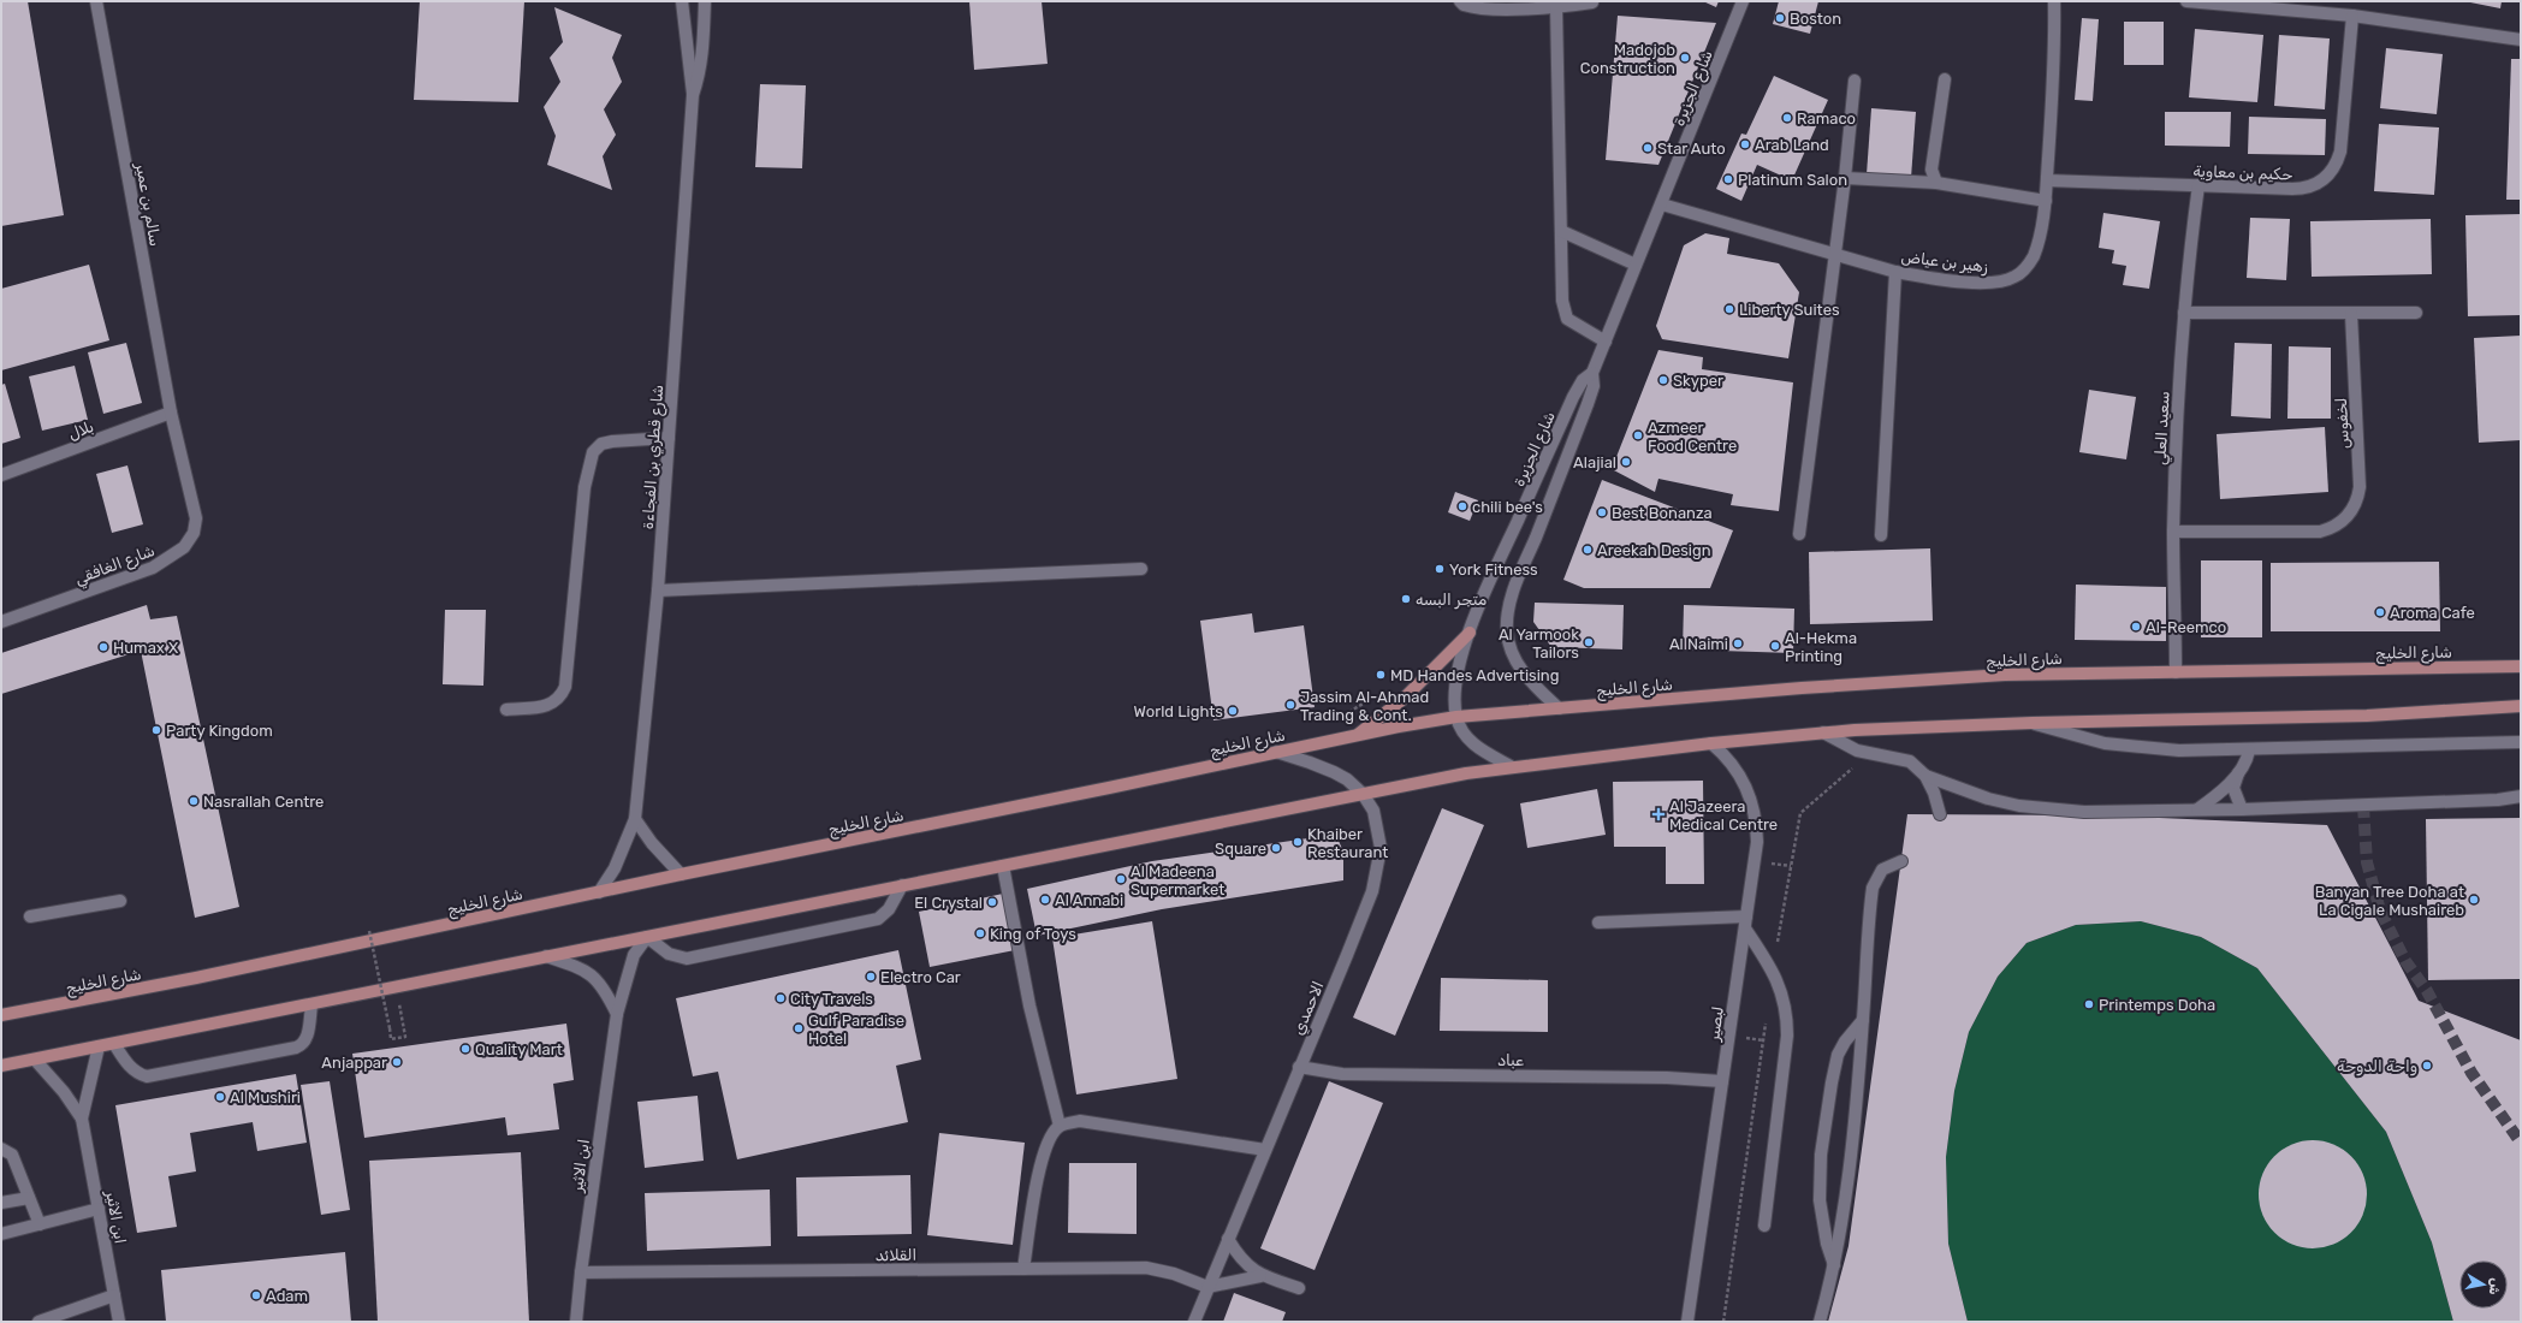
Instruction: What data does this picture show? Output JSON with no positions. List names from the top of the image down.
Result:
{
  "streets": {
    "main road": ["شارع الخليج"],
    "street": [
      "شارع الجزيرة",
      "حكيم بن معاوية",
      "سالم بن عمير",
      "زهير بن عياض",
      "لخفوس",
      "سعيد العلي",
      "بلال",
      "شارع قطري بن الفجاءة",
      "شارع الغافقي",
      "الاحمدي",
      "لبصير",
      "عباد",
      "ابن الاثير",
      "القلائد"
    ]
  },
  "crossings": [
    ["شارع الجزيرة", "زهير بن عياض"],
    ["شارع الجزيرة", "شارع الخليج"],
    ["حكيم بن معاوية", "زهير بن عياض"],
    ["حكيم بن معاوية", "سعيد العلي"],
    ["سالم بن عمير", "بلال"],
    ["سالم بن عمير", "شارع الغافقي"],
    ["لخفوس", "سعيد العلي"],
    ["سعيد العلي", "شارع الخليج"],
    ["بلال", "شارع الغافقي"],
    ["شارع قطري بن الفجاءة", "شارع الخليج"],
    ["شارع الخليج", "الاحمدي"],
    ["الاحمدي", "عباد"],
    ["الاحمدي", "القلائد"],
    ["لبصير", "عباد"],
    ["ابن الاثير", "القلائد"]
  ],
  "places": {
    "other": [
      "Boston",
      "Madojob Construction",
      "Ramaco",
      "Arab Land",
      "Star Auto",
      "Platinum Salon",
      "Liberty Suites",
      "Skyper",
      "Azmeer Food Centre",
      "Alajial",
      "chili bee's",
      "Best Bonanza",
      "Areekah Design",
      "York Fitness",
      "متجر البسه",
      "Aroma Cafe",
      "Al-Reemco",
      "Al Yarmook Tailors",
      "Al Naimi",
      "Al-Hekma Printing",
      "Humax X",
      "MD Handes Advertising",
      "Jassim Al-Ahmad Trading & Cont.",
      "World Lights",
      "Party Kingdom",
      "Nasrallah Centre",
      "Khaiber Restaurant",
      "Square",
      "Al Madeena Supermarket",
      "Al Annabi",
      "Banyan Tree Doha at La Cigale Mushaireb",
      "El Crystal",
      "King of Toys",
      "Electro Car",
      "City Travels",
      "Printemps Doha",
      "Gulf Paradise Hotel",
      "Quality Mart",
      "Anjappar",
      "واحة الدوحة",
      "Al Mushiri",
      "Adam"
    ],
    "health": ["Al Jazeera Medical Centre"]
  },
  "north": "right"
}
